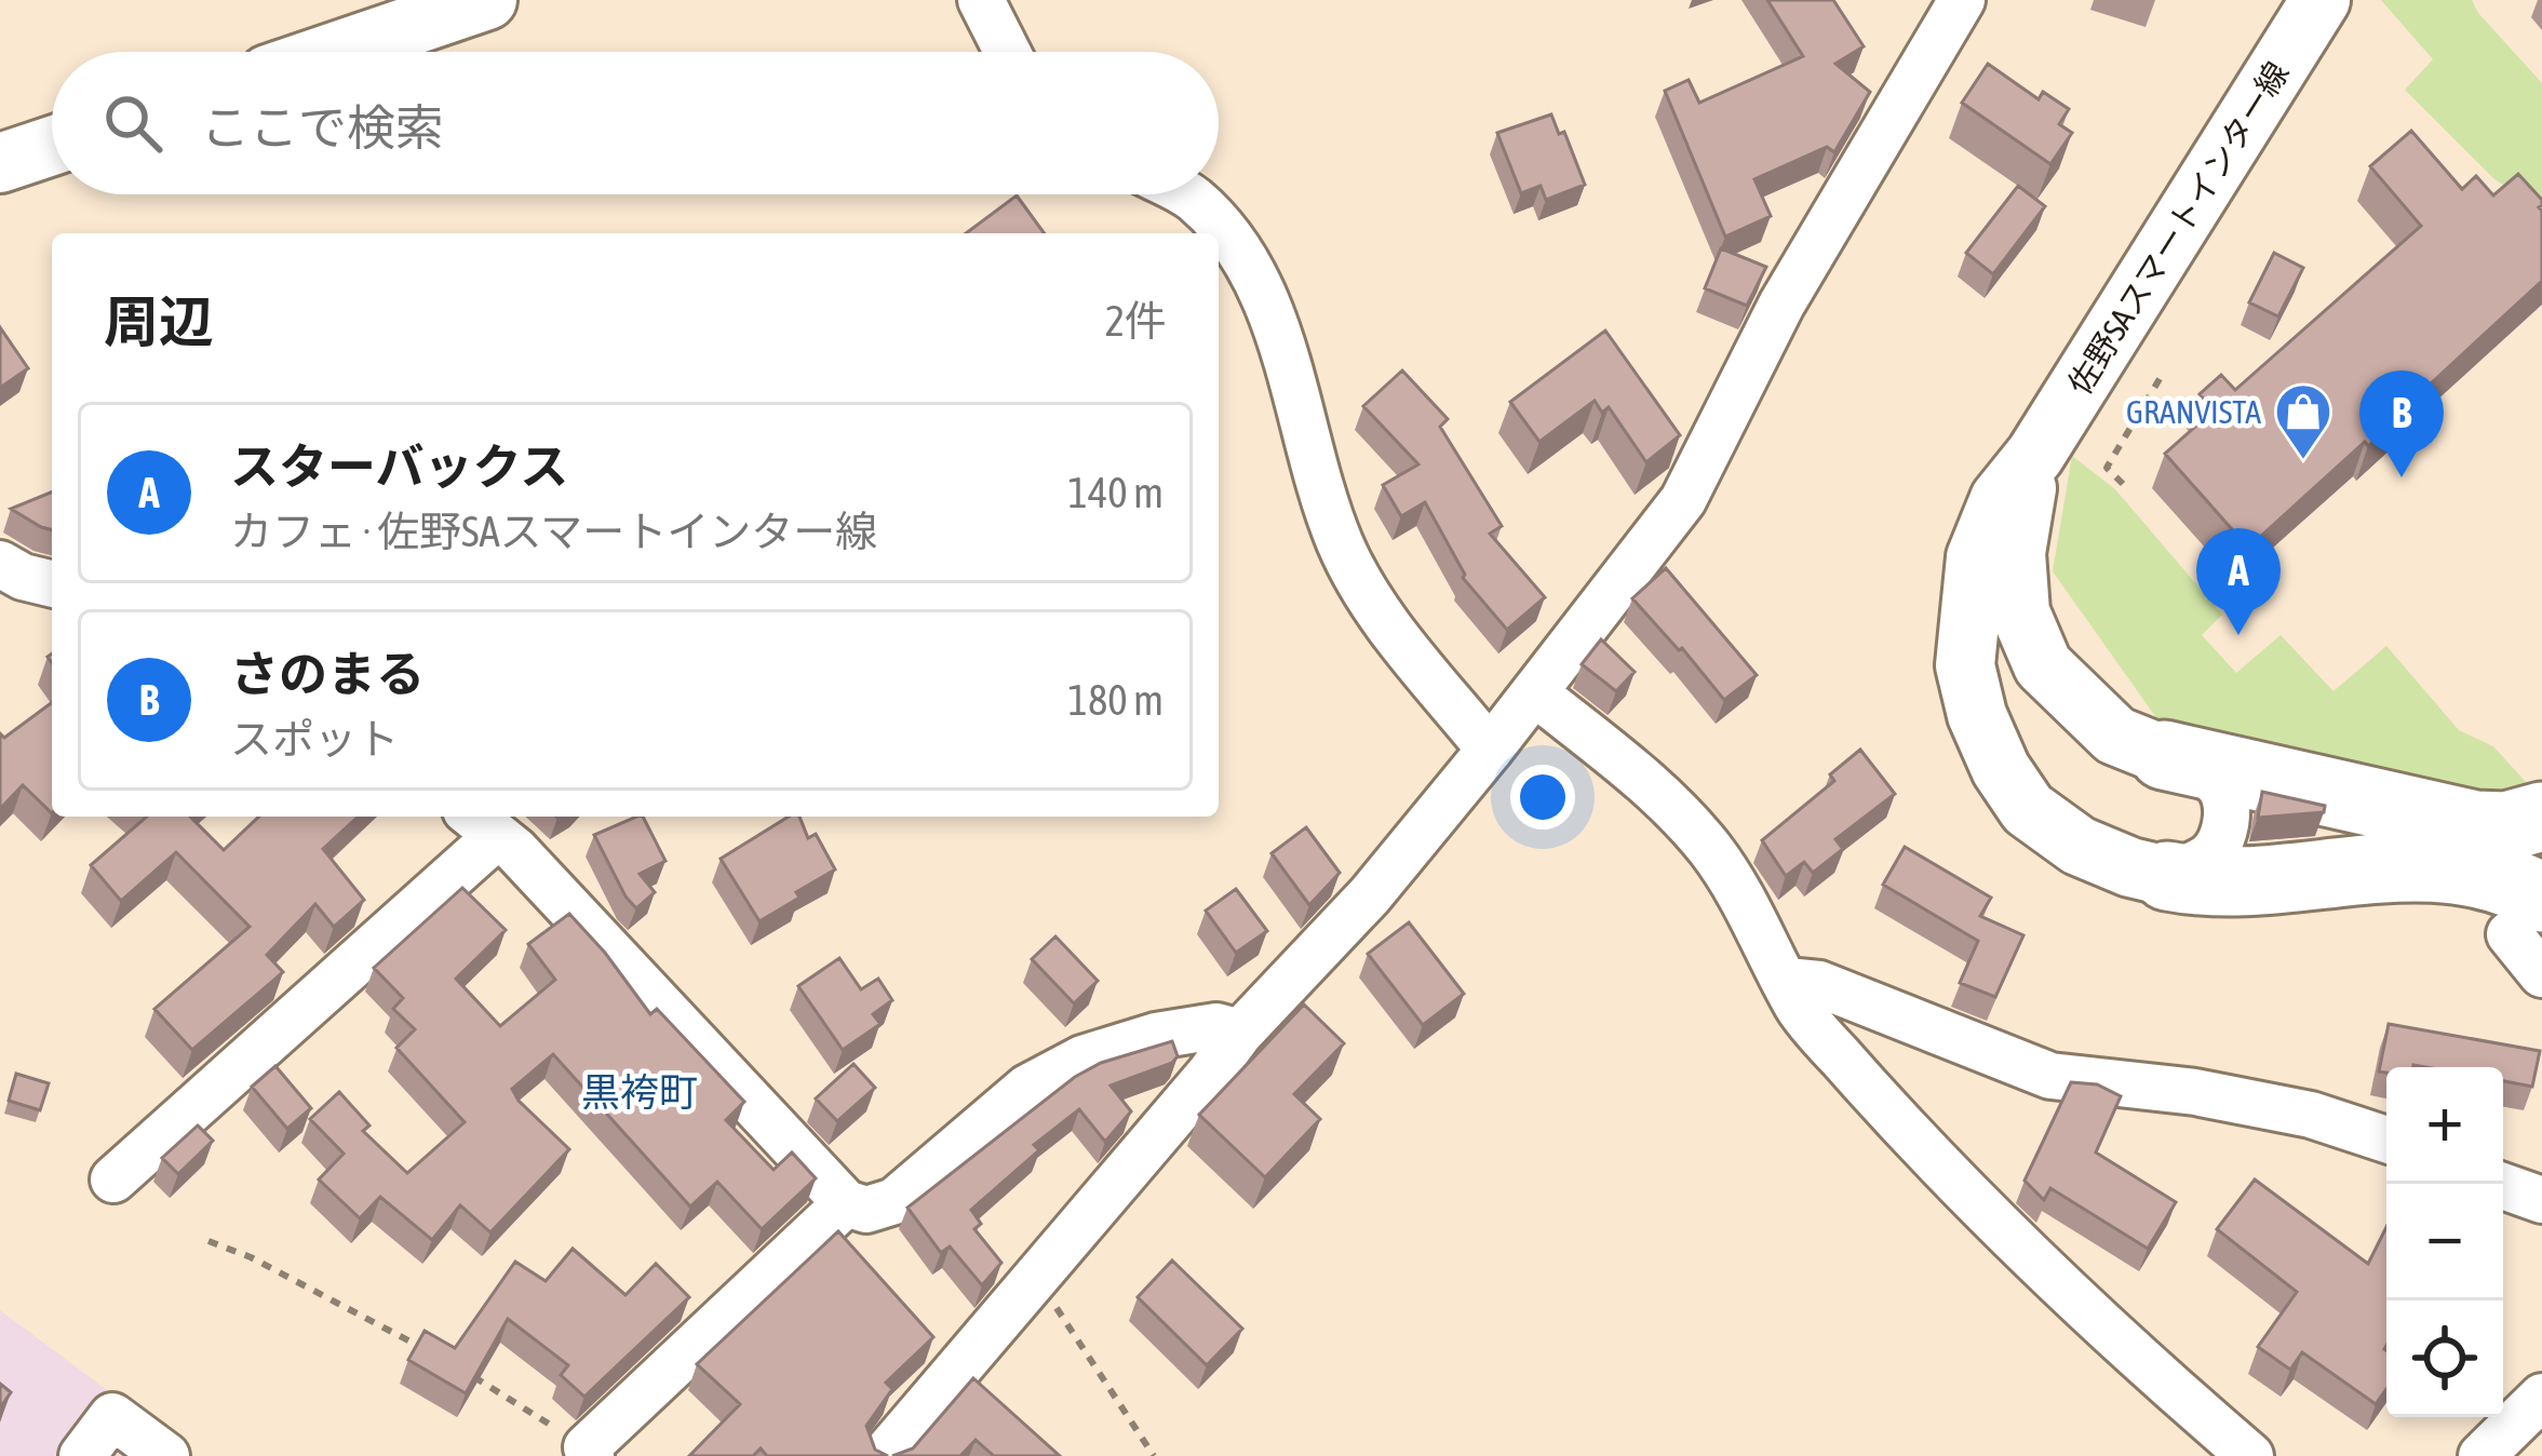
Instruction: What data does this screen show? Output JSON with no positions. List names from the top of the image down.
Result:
{
  "streets": {
    "main road": ["佐野SAスマートインター線"]
  },
  "districts": ["黒袴町"],
  "places": {
    "shop": ["GRANVISTA"]
  },
  "page": {
    "search": "ここで検索",
    "heading": ["周辺", "2件"],
    "pins": ["B", "A"],
    "list": [
      {
        "mark": "A",
        "name": "スターバックス",
        "note": "カフェ · 佐野SAスマートインター線",
        "value": "140 m"
      },
      {
        "mark": "B",
        "name": "さのまる",
        "note": "スポット",
        "value": "180 m"
      }
    ],
    "map_buttons": ["+", "−"]
  }
}
